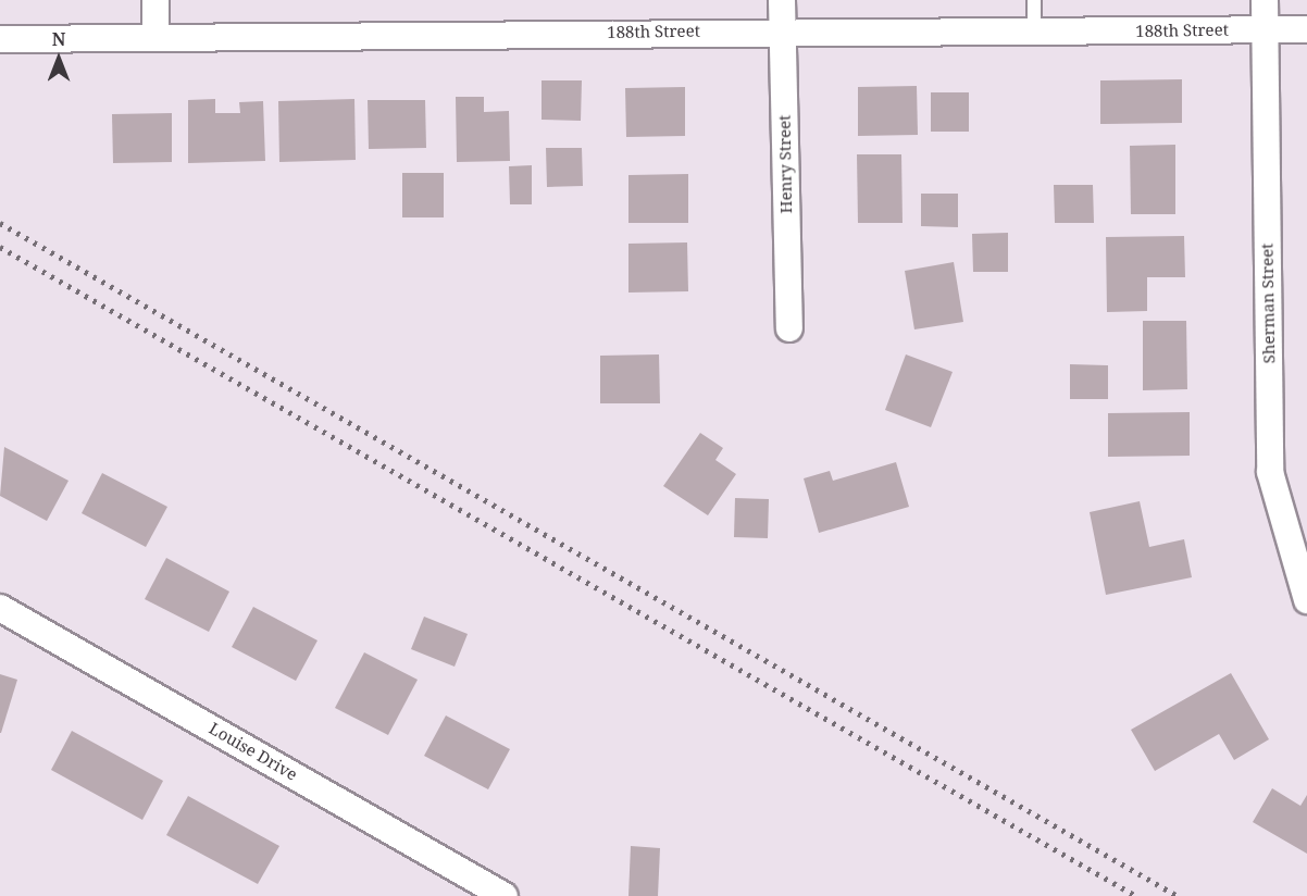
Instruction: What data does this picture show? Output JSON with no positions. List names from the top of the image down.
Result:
{
  "streets": {
    "street": [
      "188th Street",
      "Henry Street",
      "Sherman Street",
      "Louise Drive"
    ]
  },
  "crossings": [
    ["188th Street", "Henry Street"],
    ["188th Street", "Sherman Street"]
  ],
  "north": "top"
}
